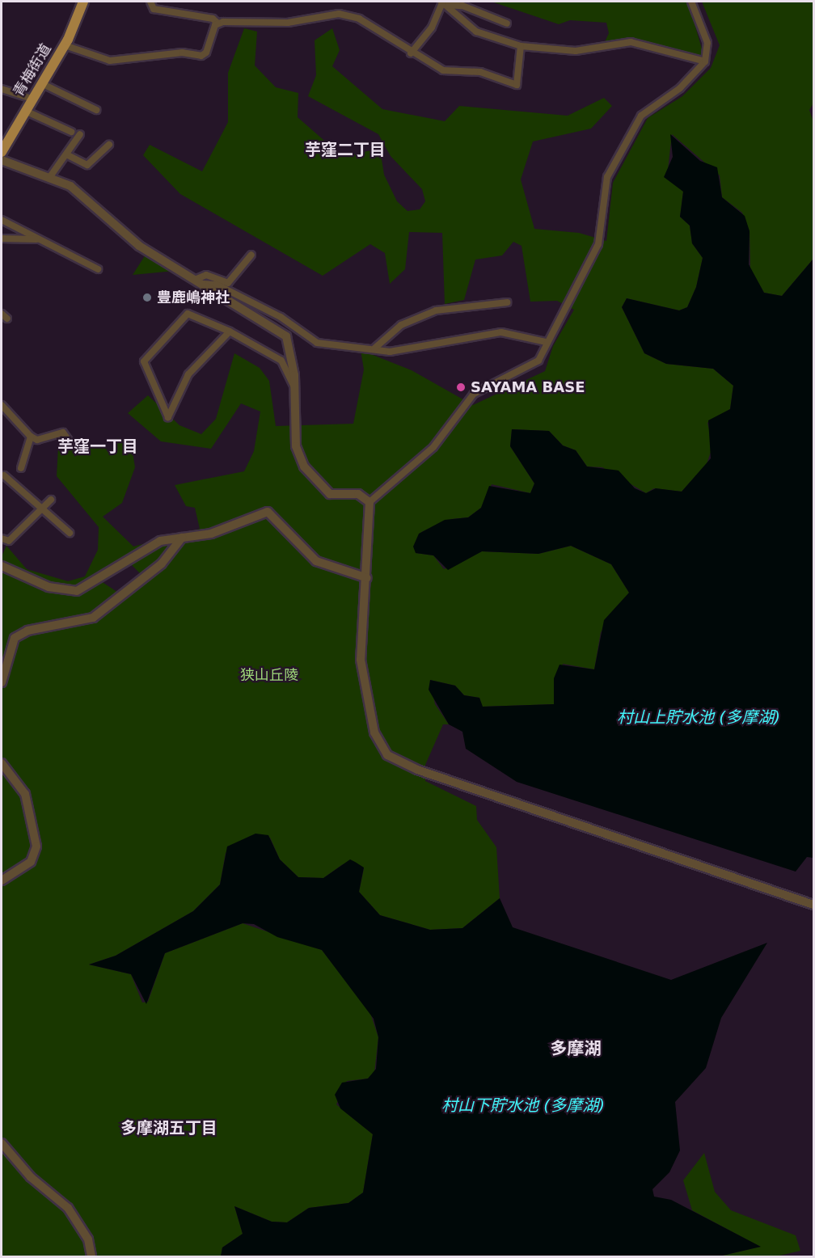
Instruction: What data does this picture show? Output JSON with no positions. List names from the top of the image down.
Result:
{
  "streets": {
    "main road": ["青梅街道"]
  },
  "districts": [
    "芋窪二丁目",
    "芋窪一丁目",
    "多摩湖",
    "多摩湖五丁目"
  ],
  "water": ["村山上貯水池 (多摩湖)", "村山下貯水池 (多摩湖)"],
  "parks": ["狭山丘陵"],
  "places": ["豊鹿嶋神社", "SAYAMA BASE"]
}
